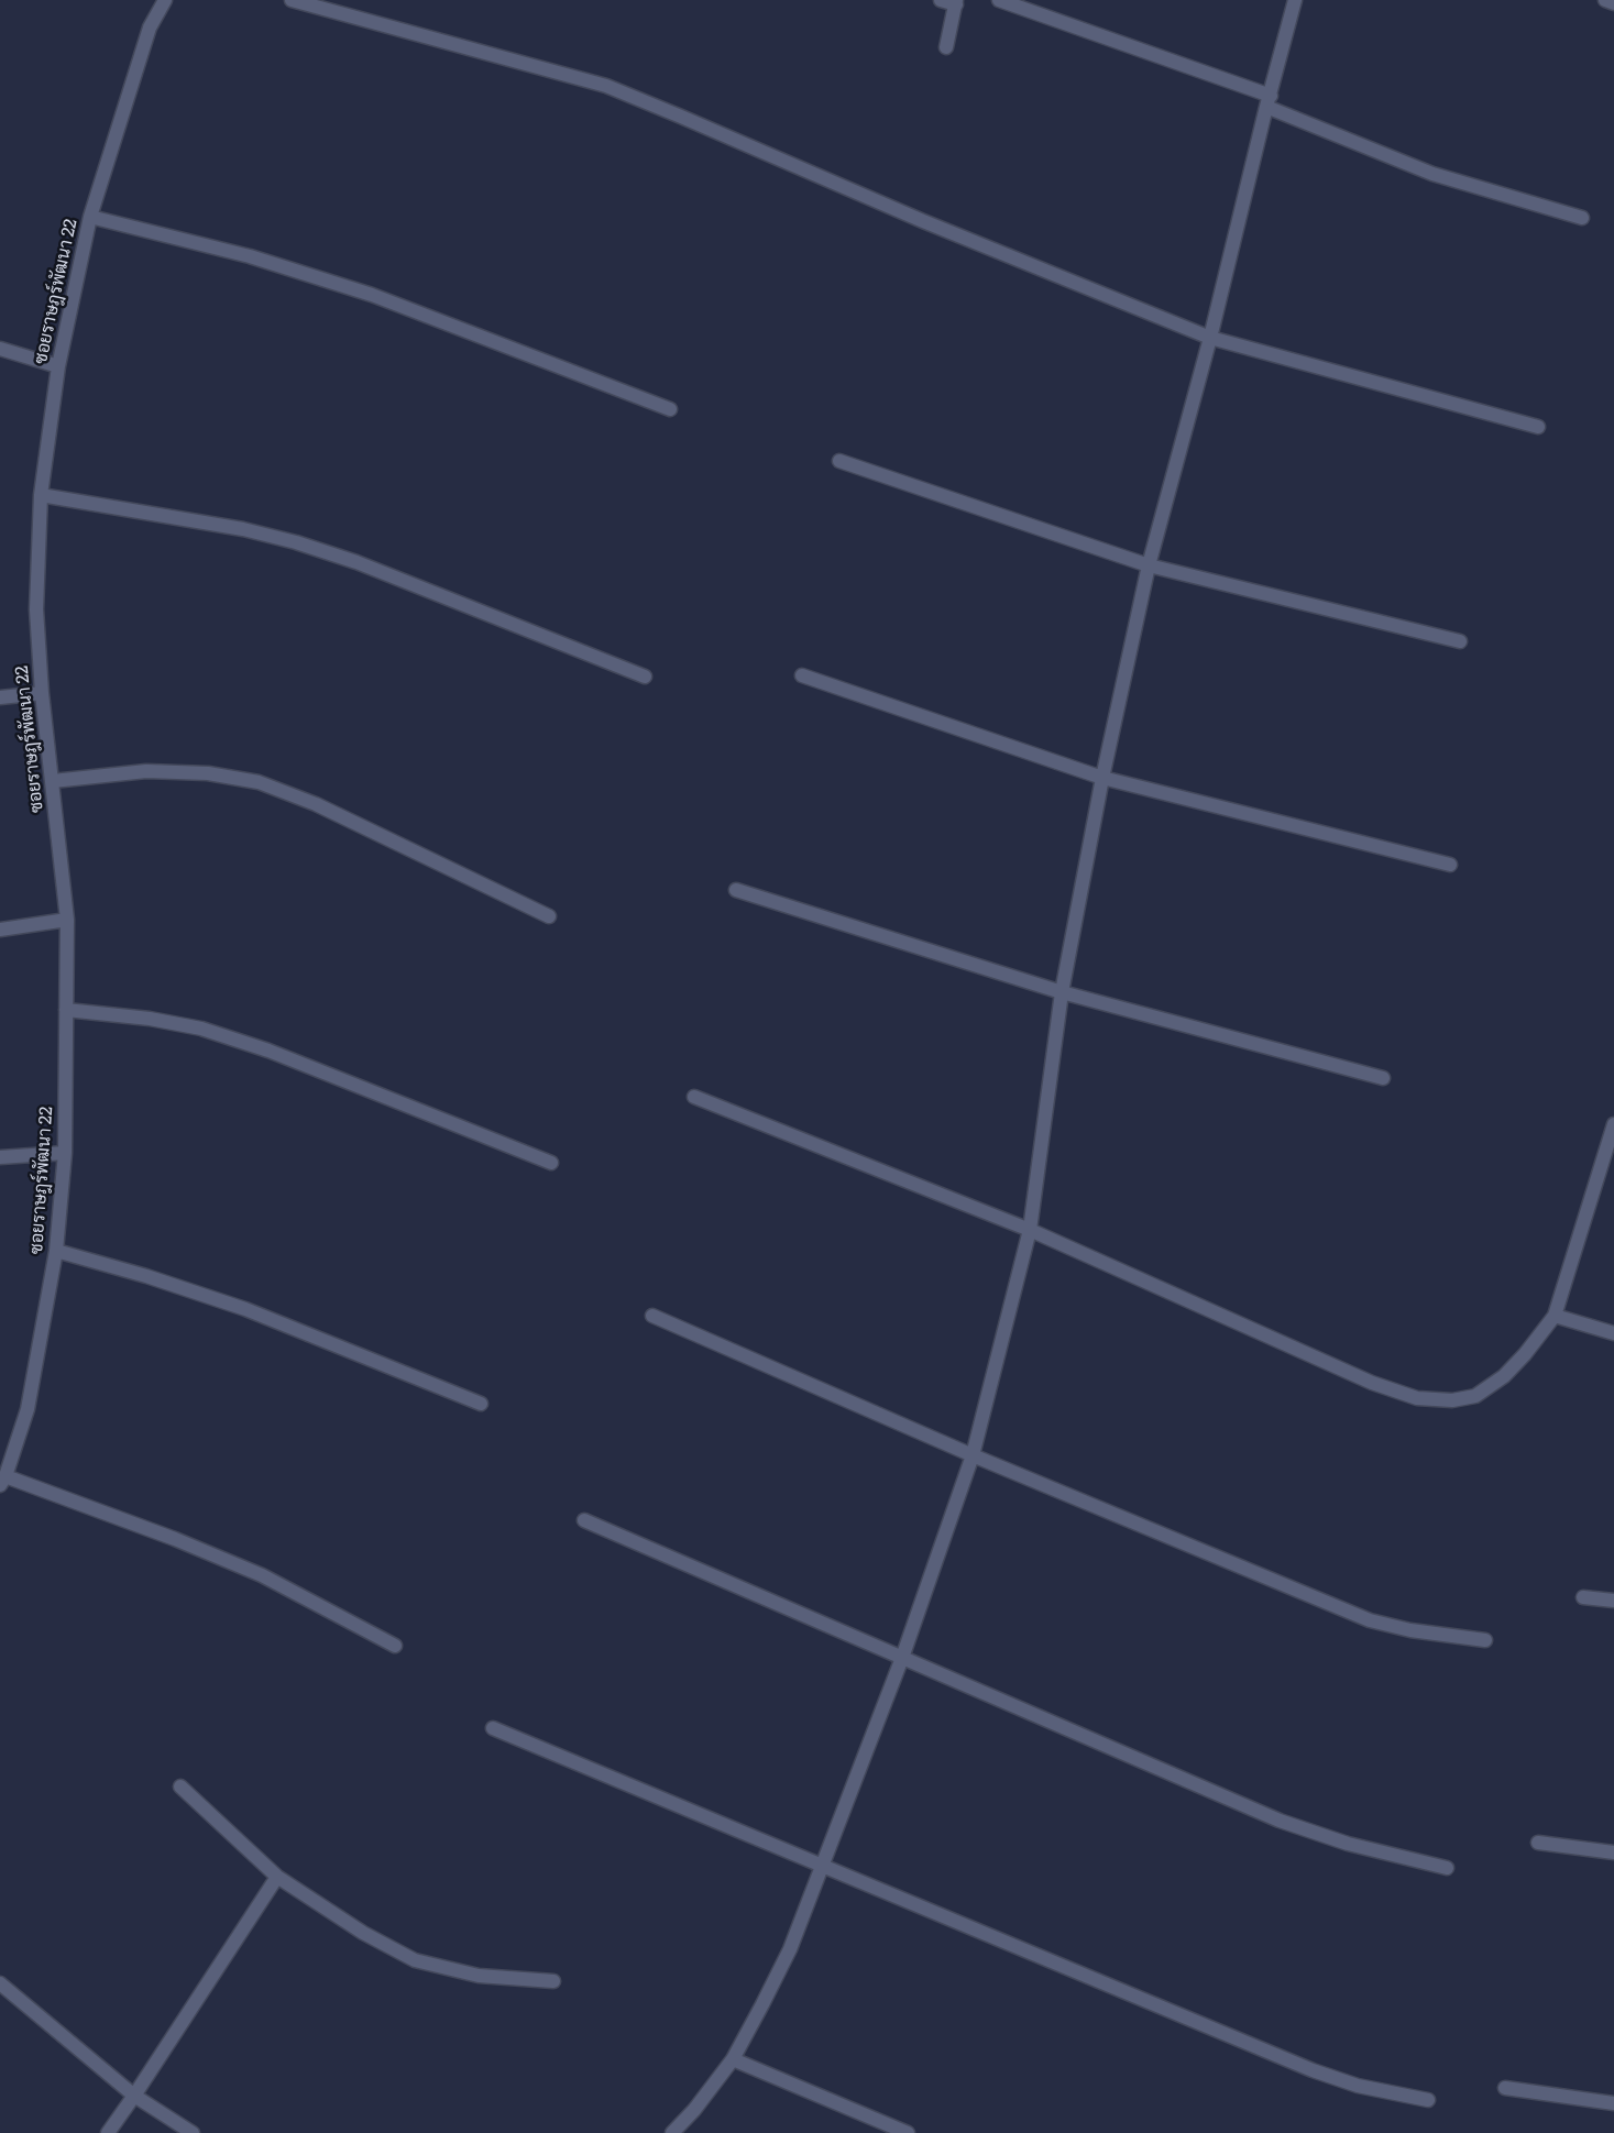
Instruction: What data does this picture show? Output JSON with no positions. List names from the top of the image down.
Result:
{
  "streets": {
    "street": ["ซอยราษฎร์พัฒนา 22"]
  }
}
